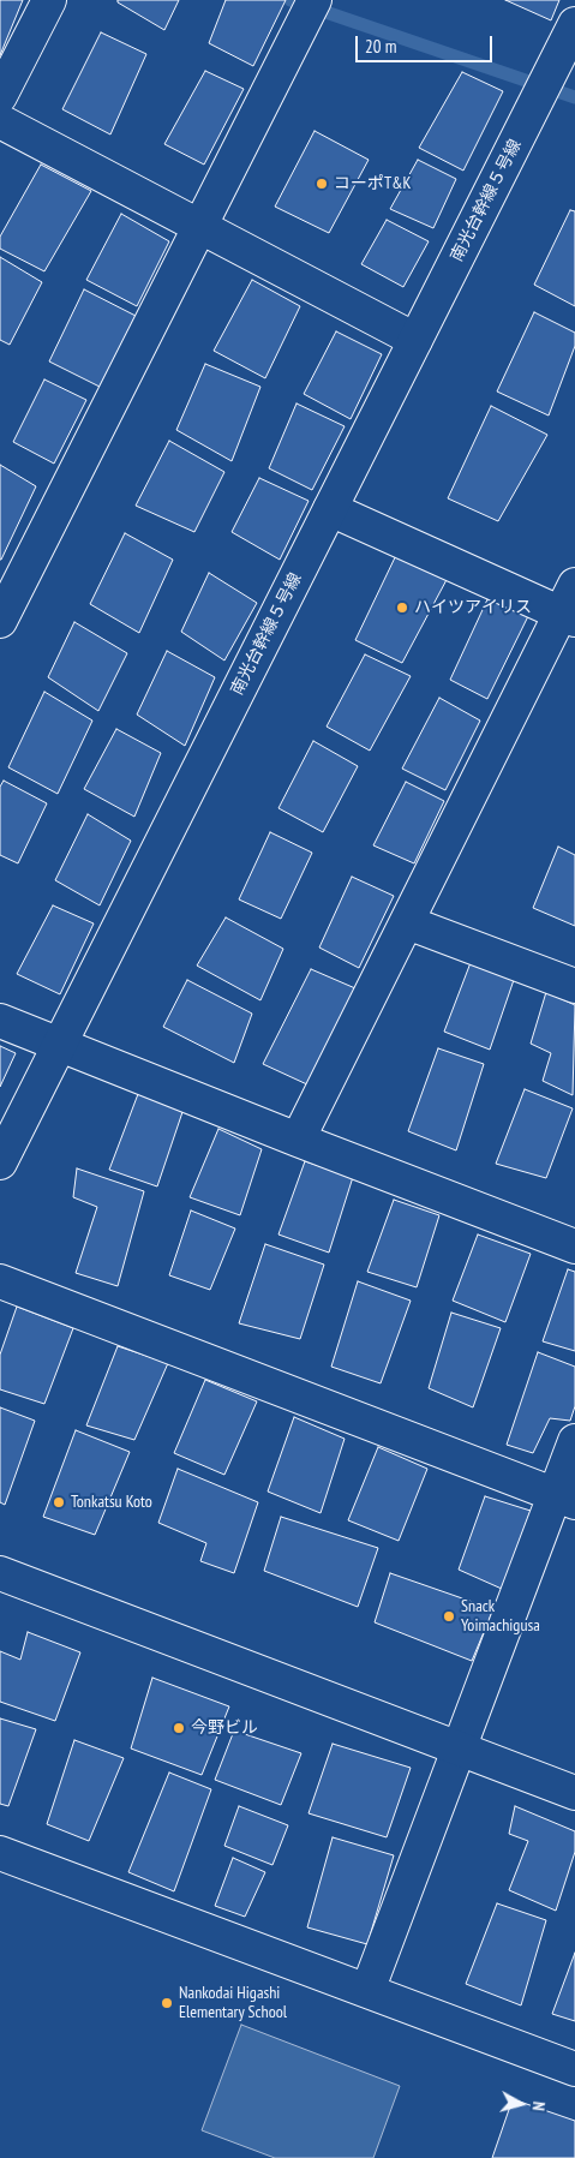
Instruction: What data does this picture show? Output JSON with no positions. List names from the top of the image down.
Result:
{
  "streets": {
    "street": ["南光台幹線５号線"]
  },
  "places": [
    "コーポT&K",
    "ハイツアイリス",
    "Tonkatsu Koto",
    "Snack Yoimachigusa",
    "今野ビル",
    "Nankodai Higashi Elementary School"
  ],
  "scale_bar": "20 m",
  "north": "right"
}
